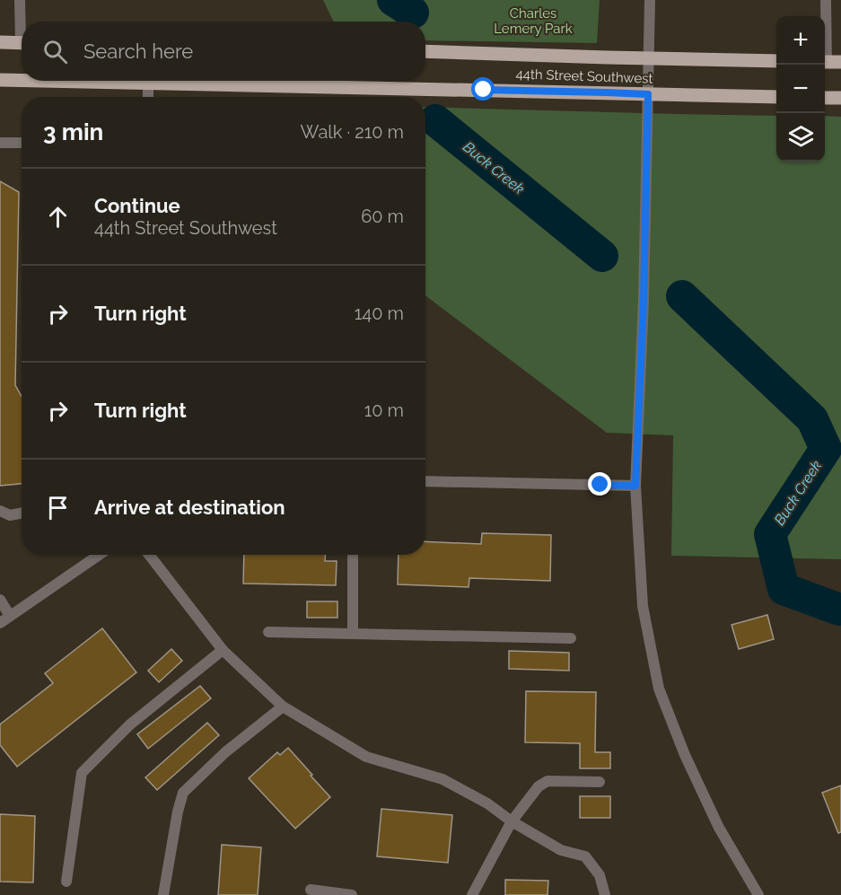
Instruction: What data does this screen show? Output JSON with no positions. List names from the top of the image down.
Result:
{
  "streets": {
    "main road": ["44th Street Southwest"]
  },
  "water": ["Buck Creek"],
  "parks": ["Charles Lemery Park"],
  "page": {
    "map_buttons": ["+", "−"],
    "search": "Search here",
    "heading": ["3 min", "Walk · 210 m"],
    "list": [
      ["Continue", "44th Street Southwest", "60 m"],
      ["Turn right", "140 m"],
      ["Turn right", "10 m"],
      "Arrive at destination"
    ]
  }
}
